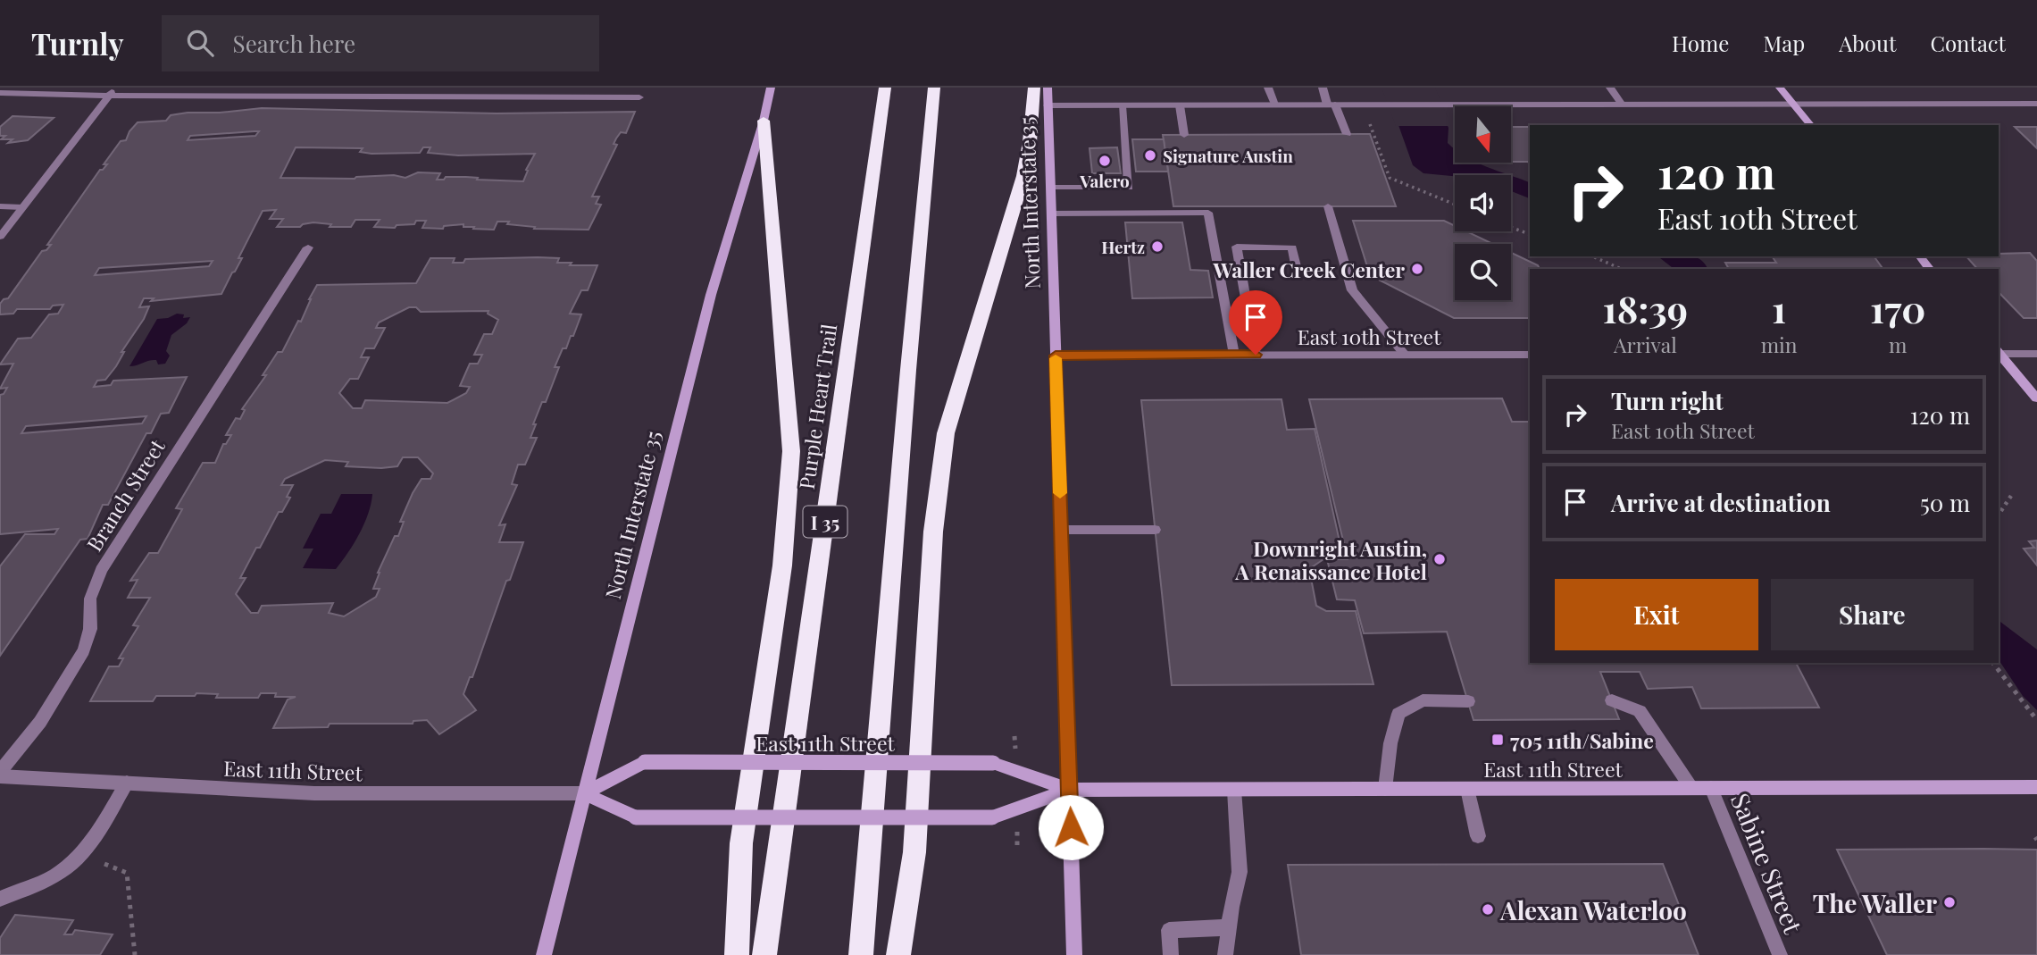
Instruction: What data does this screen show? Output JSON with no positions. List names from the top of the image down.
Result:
{
  "streets": {
    "highway": ["Purple Heart Trail", "I 35"],
    "main road": ["North Interstate 35", "East 11th Street"],
    "street": ["East 10th Street", "Branch Street", "Sabine Street"]
  },
  "crossings": [
    ["North Interstate 35", "East 10th Street"],
    ["North Interstate 35", "East 11th Street"],
    ["East 11th Street", "Sabine Street"]
  ],
  "places": {
    "other": [
      "Signature Austin",
      "Valero",
      "Hertz",
      "Waller Creek Center",
      "Downright Austin, A Renaissance Hotel",
      "The Waller",
      "Alexan Waterloo"
    ],
    "transit": ["705 11th/Sabine"]
  },
  "north": "bottom",
  "page": {
    "header": "Turnly",
    "search": "Search here",
    "nav": [
      "Home",
      "Map",
      "About",
      "Contact"
    ],
    "turn": ["120 m", "East 10th Street"],
    "eta": [
      "18:39",
      "Arrival",
      "1",
      "min",
      "170",
      "m"
    ],
    "list": [
      {
        "name": "Turn right",
        "note": "East 10th Street",
        "value": "120 m"
      },
      {
        "name": "Arrive at destination",
        "value": "50 m"
      }
    ],
    "buttons": ["Exit", "Share"]
  }
}
